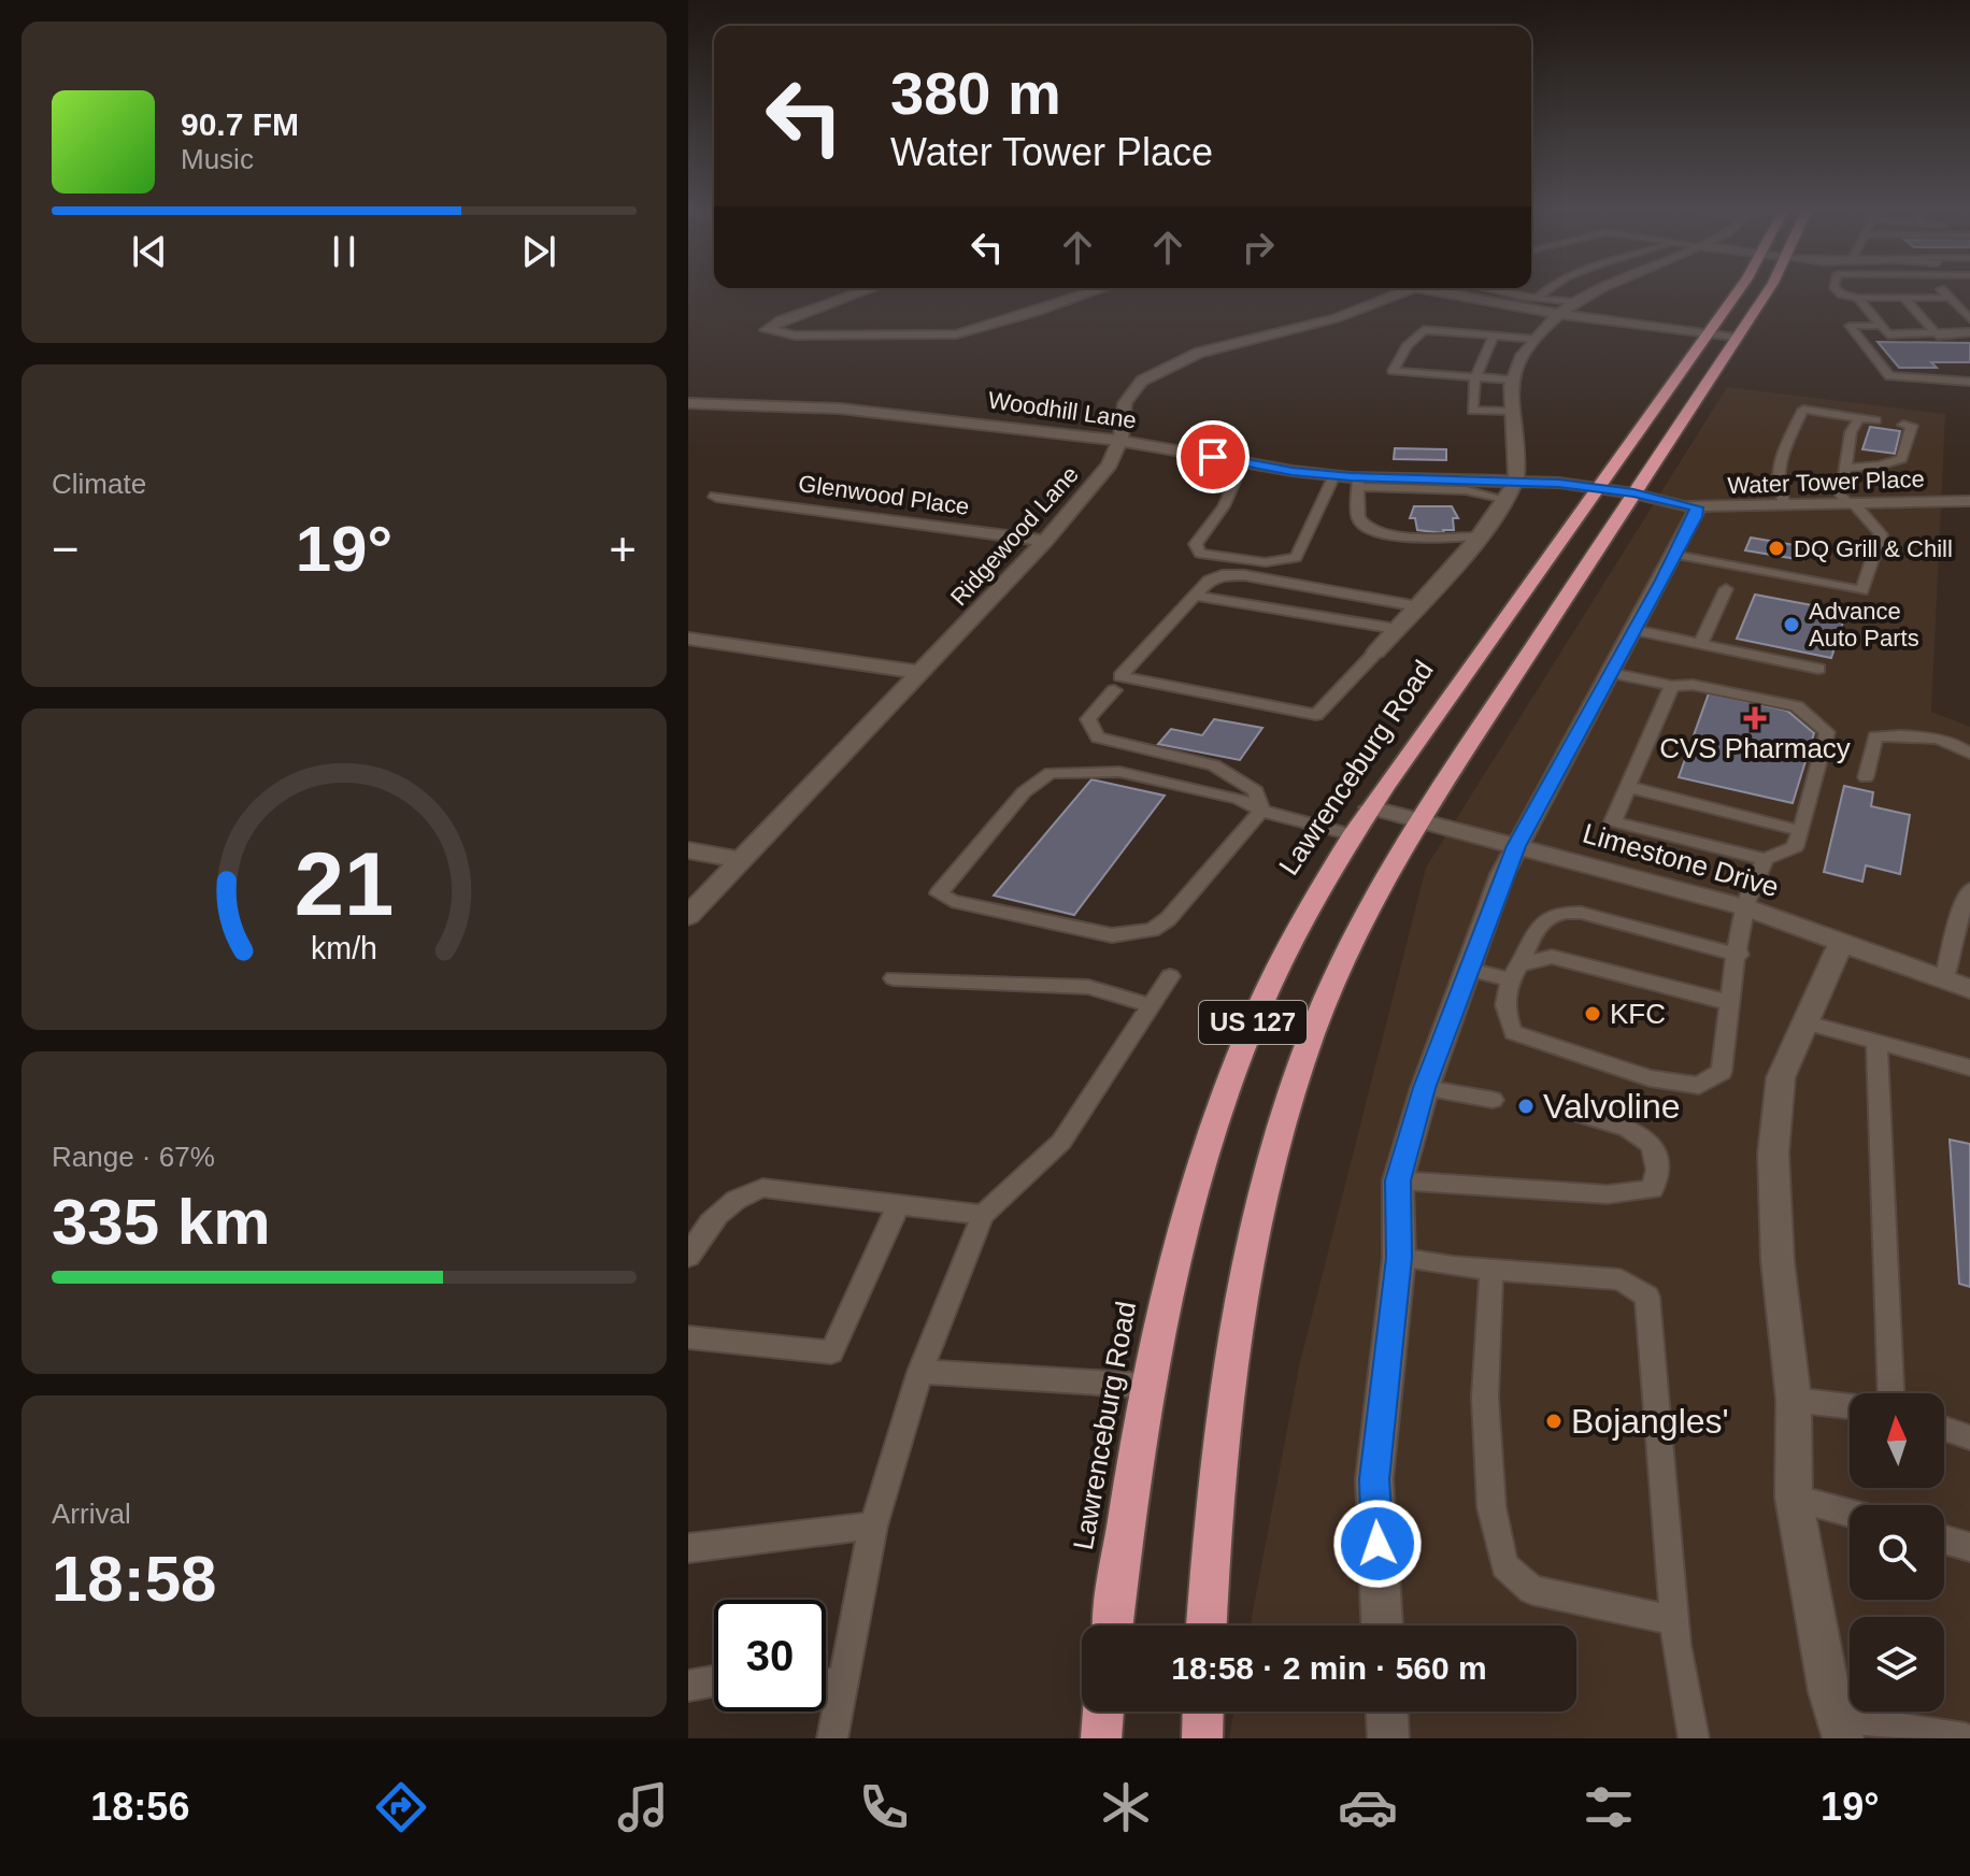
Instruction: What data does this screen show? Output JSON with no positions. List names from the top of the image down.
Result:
{
  "streets": {
    "highway": ["Lawrenceburg Road", "US 127"],
    "street": [
      "Woodhill Lane",
      "Water Tower Place",
      "Glenwood Place",
      "Ridgewood Lane",
      "Limestone Drive"
    ]
  },
  "crossings": [
    ["Woodhill Lane", "Water Tower Place"],
    ["Woodhill Lane", "Ridgewood Lane"],
    ["Woodhill Lane", "Lawrenceburg Road"],
    ["Woodhill Lane", "US 127"],
    ["Water Tower Place", "US 127"],
    ["Glenwood Place", "Ridgewood Lane"],
    ["Lawrenceburg Road", "Limestone Drive"],
    ["Limestone Drive", "US 127"]
  ],
  "places": {
    "other": [
      "DQ Grill & Chill",
      "Advance Auto Parts",
      "KFC",
      "Valvoline",
      "Bojangles'"
    ],
    "health": ["CVS Pharmacy"]
  },
  "north": "top",
  "page": {
    "turn": ["380 m", "Water Tower Place"],
    "song": ["90.7 FM", "Music"],
    "tile": [
      "Climate",
      ["Range · 67%", "335 km"],
      ["Arrival", "18:58"]
    ],
    "heat": ["−", "19°", "+"],
    "limit": "30",
    "trip": "18:58 · 2 min · 560 m",
    "tabs": ["18:56", "19°"],
    "gauge": ["21", "km/h"]
  }
}
